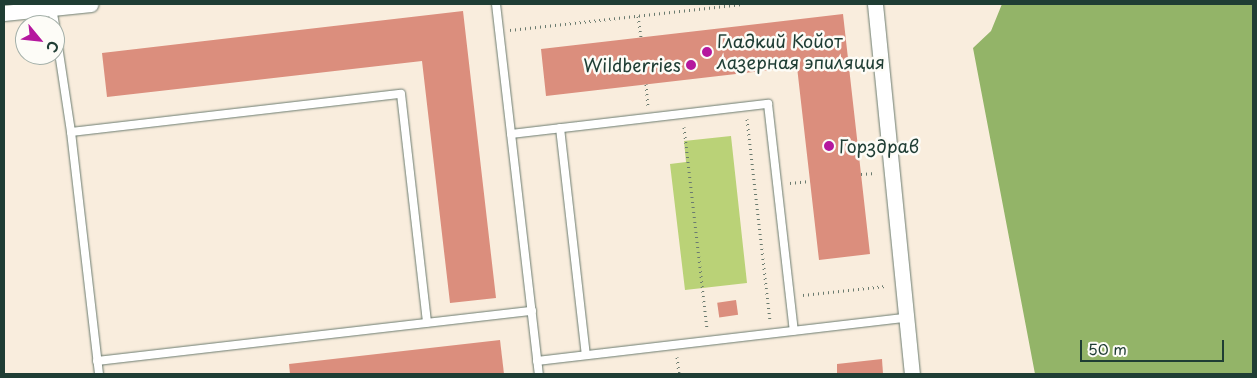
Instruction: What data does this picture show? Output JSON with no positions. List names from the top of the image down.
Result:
{
  "places": ["Гладкий Койот лазерная эпиляция", "Wildberries", "Горздрав"],
  "scale_bar": "50 m",
  "north": "bottom right"
}
